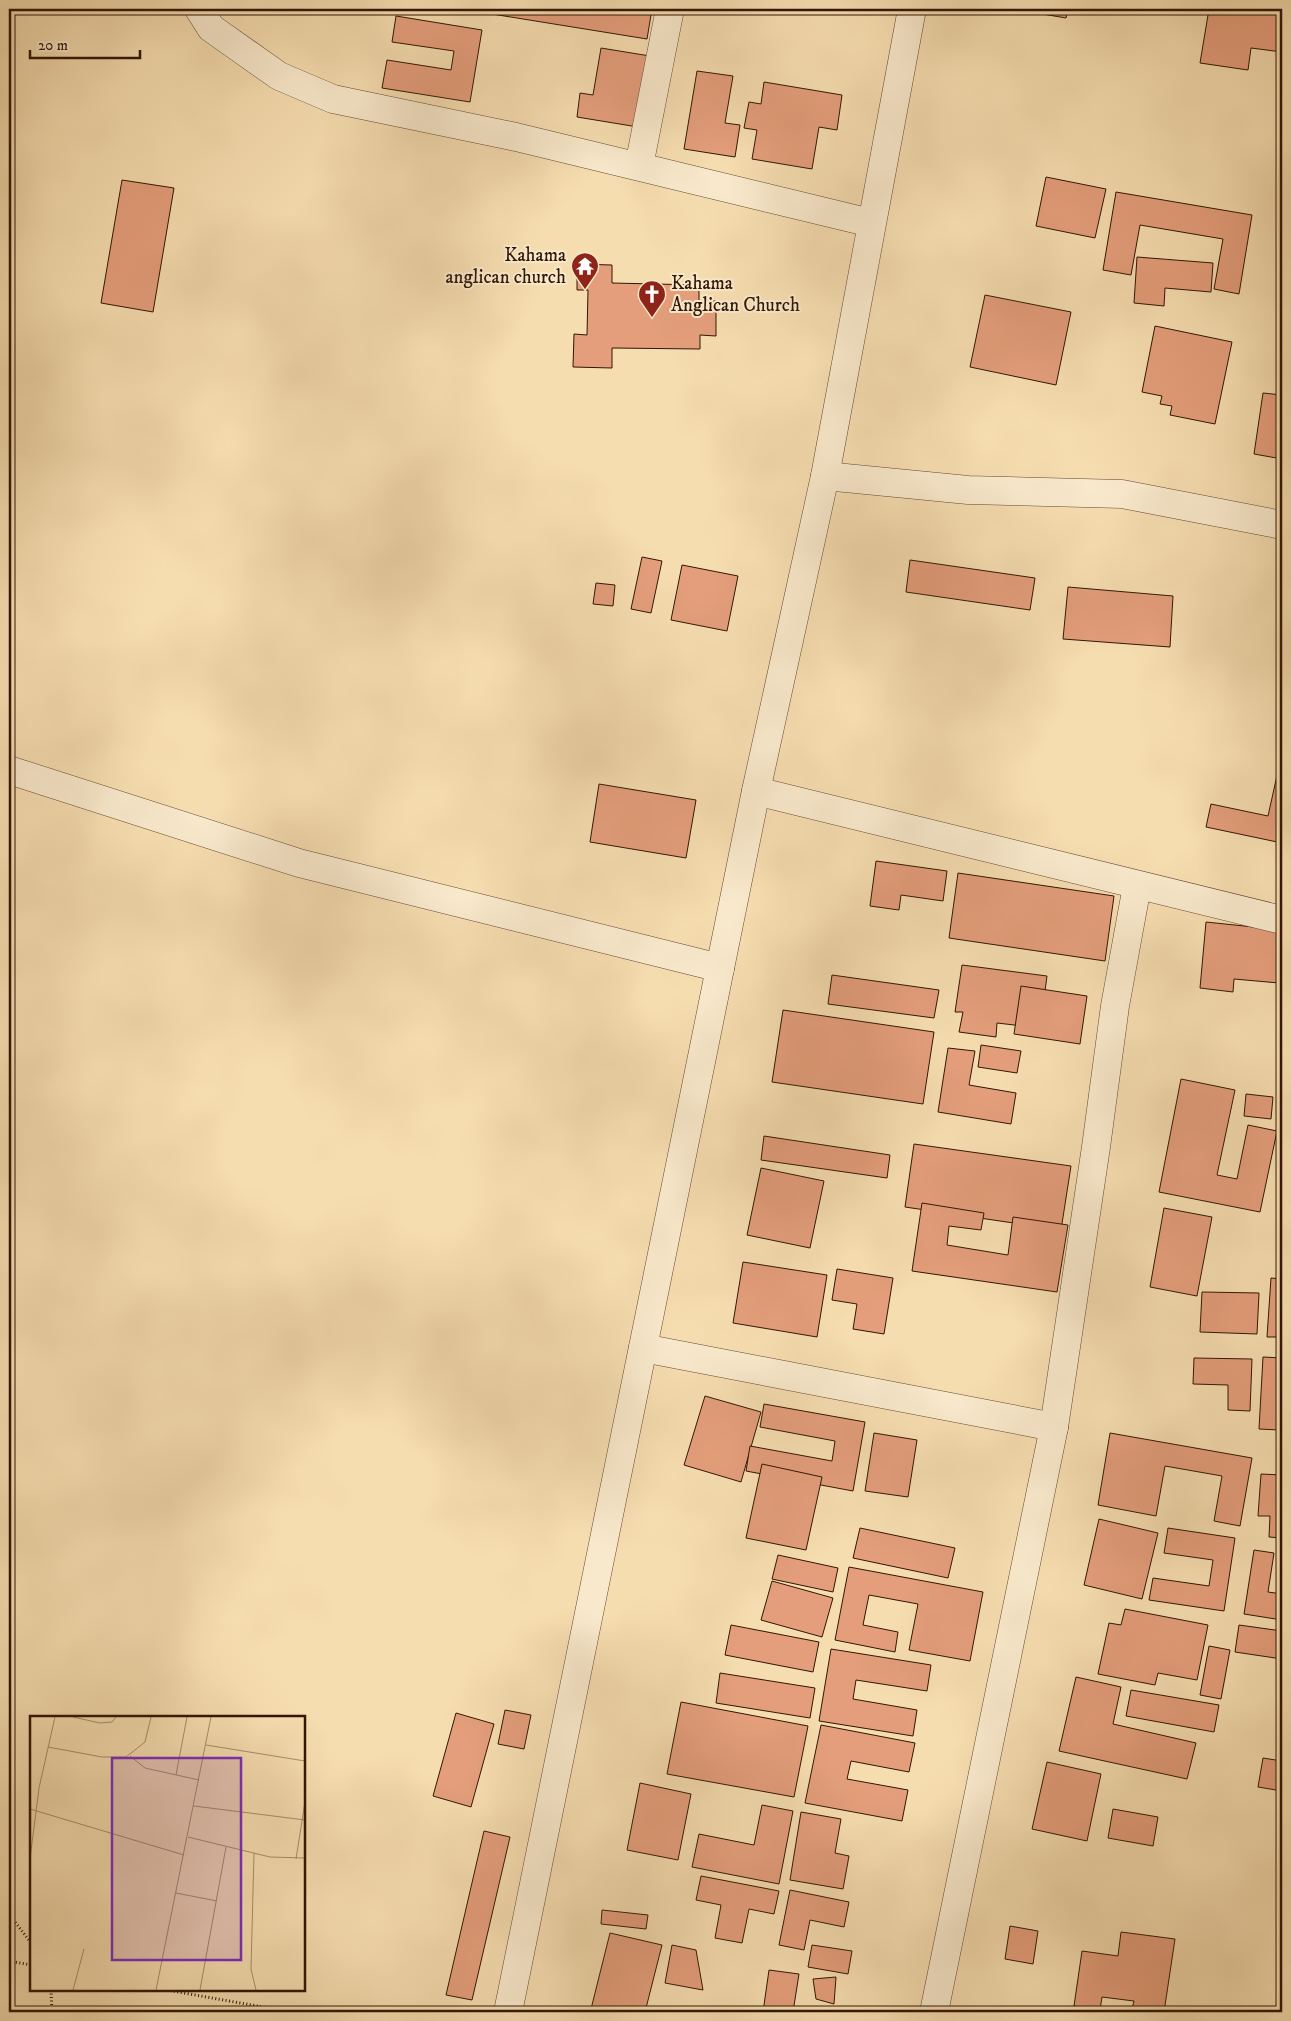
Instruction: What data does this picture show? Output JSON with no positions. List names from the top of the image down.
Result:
{
  "places": {
    "temple": ["Kahama anglican church"],
    "church": ["Kahama Anglican Church"]
  },
  "scale_bar": "20 m"
}
